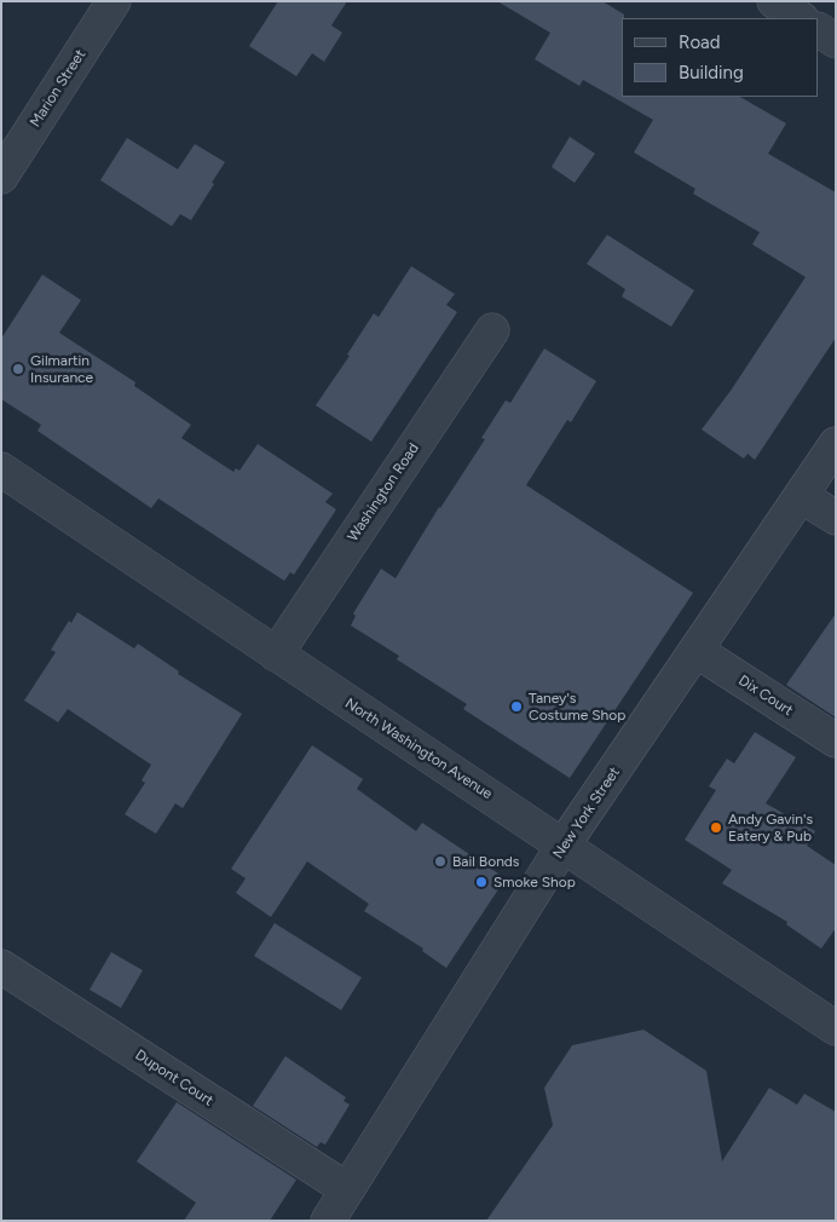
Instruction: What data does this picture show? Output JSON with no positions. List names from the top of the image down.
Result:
{
  "streets": {
    "street": [
      "Marion Street",
      "Washington Road",
      "Dix Court",
      "North Washington Avenue",
      "New York Street",
      "Dupont Court"
    ]
  },
  "crossings": [
    ["Washington Road", "North Washington Avenue"],
    ["Dix Court", "New York Street"],
    ["North Washington Avenue", "New York Street"],
    ["New York Street", "Dupont Court"]
  ],
  "places": [
    "Gilmartin Insurance",
    "Taney's Costume Shop",
    "Andy Gavin's Eatery & Pub",
    "Bail Bonds",
    "Smoke Shop"
  ],
  "legend": ["Road", "Building"]
}
